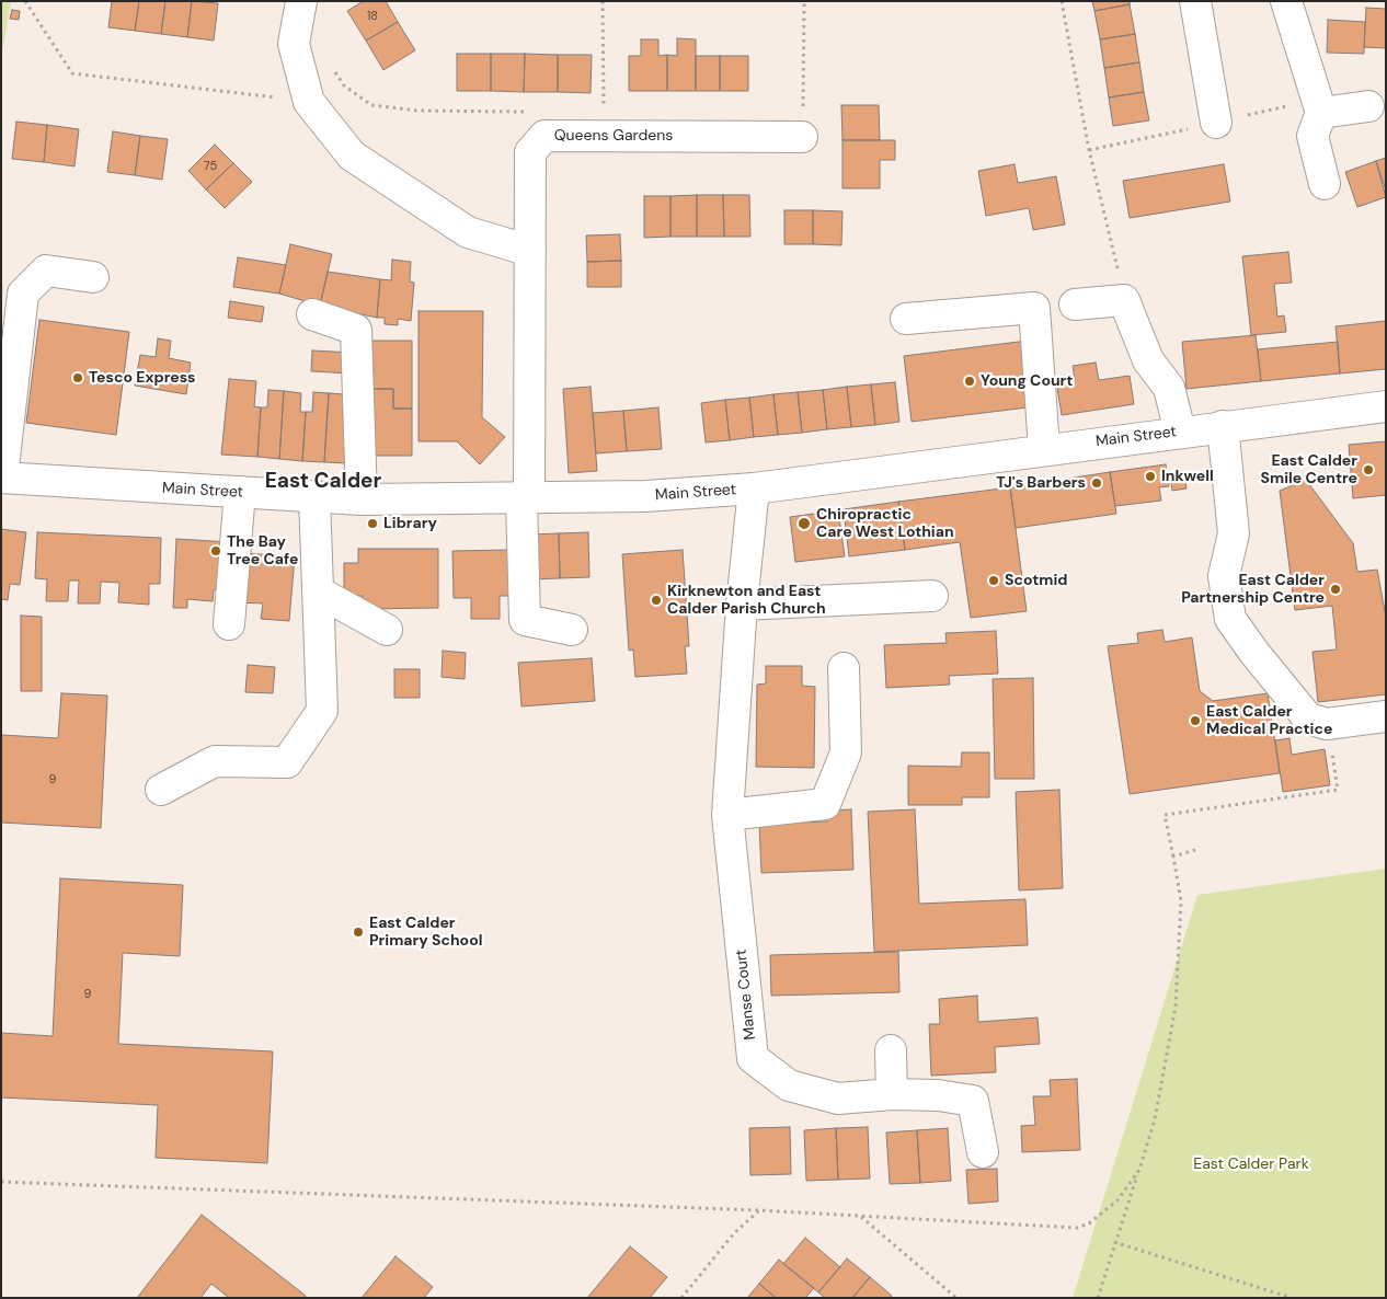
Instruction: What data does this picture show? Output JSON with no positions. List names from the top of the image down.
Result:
{
  "streets": {
    "street": ["Queens Gardens", "Main Street", "Manse Court"]
  },
  "crossings": [
    ["Queens Gardens", "Main Street"],
    ["Main Street", "Manse Court"]
  ],
  "districts": ["East Calder"],
  "parks": ["East Calder Park"],
  "places": [
    "Tesco Express",
    "Young Court",
    "East Calder Smile Centre",
    "Inkwell",
    "TJ's Barbers",
    "Library",
    "Chiropractic Care West Lothian",
    "The Bay Tree Cafe",
    "Scotmid",
    "East Calder Partnership Centre",
    "Kirknewton and East Calder Parish Church",
    "East Calder Medical Practice",
    "East Calder Primary School"
  ],
  "house_numbers": [
    "18",
    "75",
    "9",
    "9"
  ]
}
